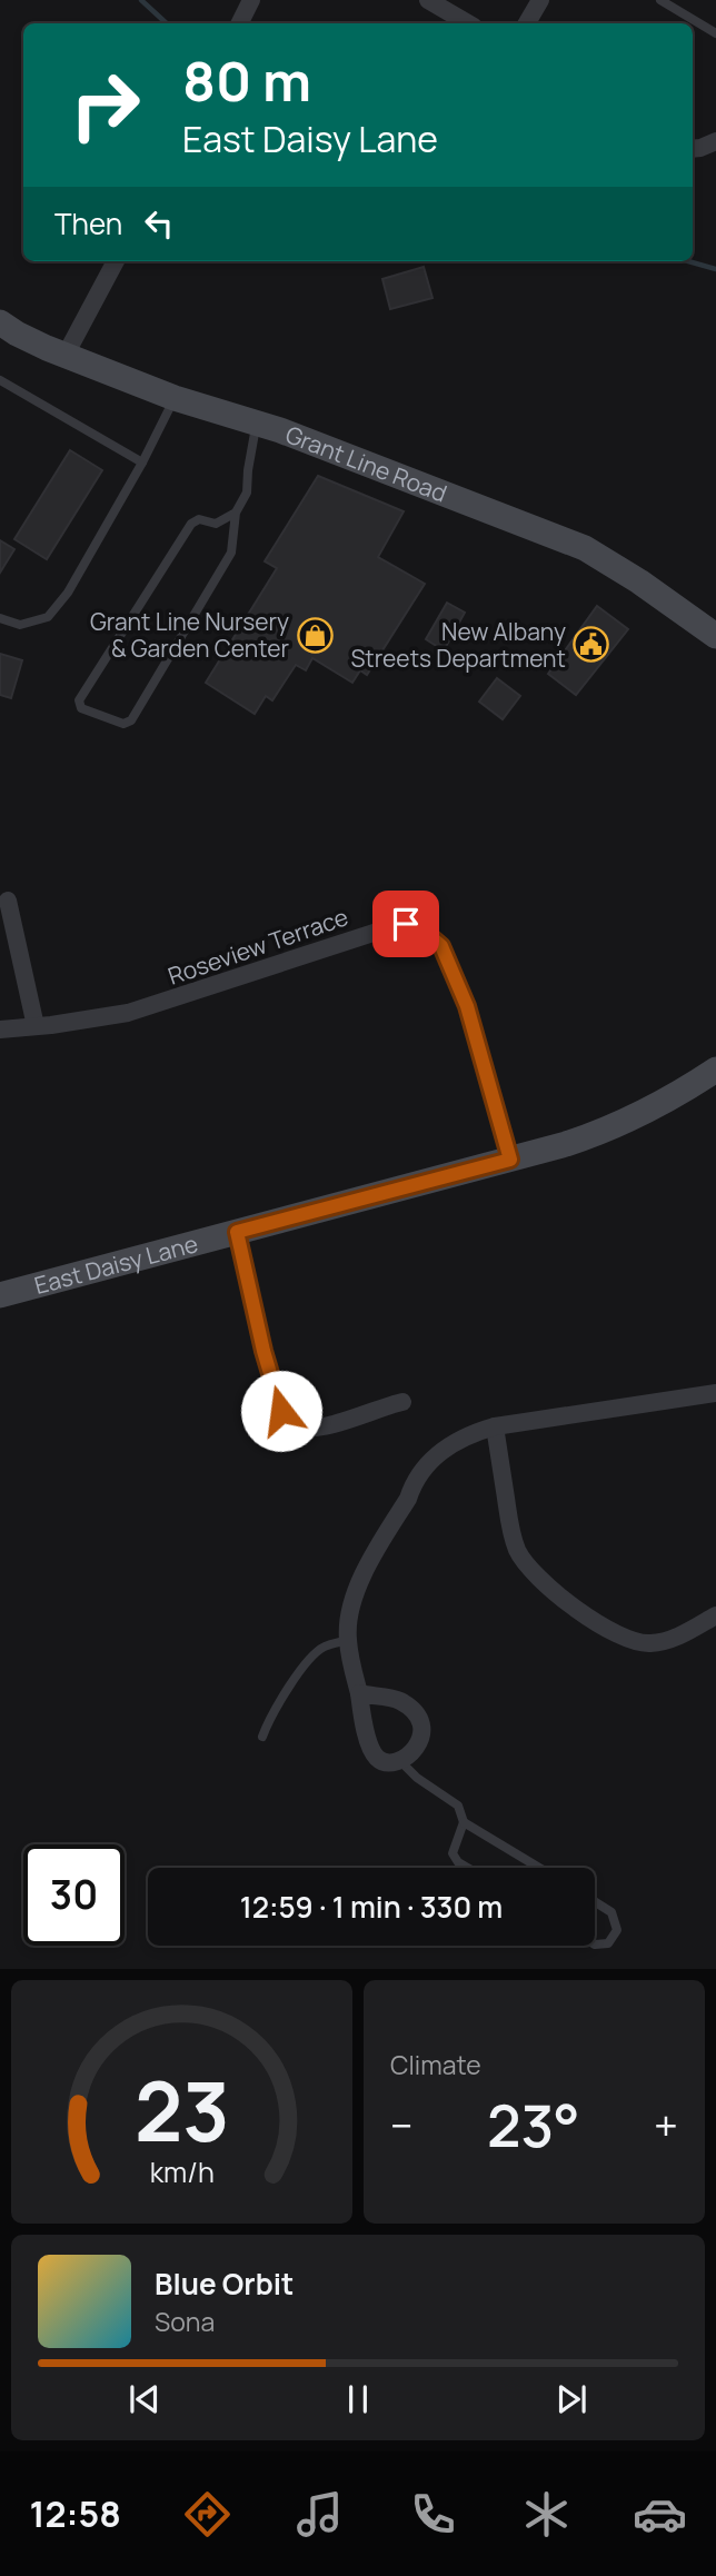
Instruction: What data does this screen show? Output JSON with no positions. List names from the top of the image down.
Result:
{
  "streets": {
    "main road": ["Grant Line Road", "East Daisy Lane"],
    "street": ["Roseview Terrace"]
  },
  "crossings": [
    ["Roseview Terrace", "East Daisy Lane"]
  ],
  "places": {
    "shop": ["Grant Line Nursery & Garden Center"],
    "public building": ["New Albany Streets Department"]
  },
  "page": {
    "turn": ["80 m", "East Daisy Lane"],
    "then": "Then",
    "limit": "30",
    "trip": "12:59 · 1 min · 330 m",
    "tile": "Climate",
    "heat": ["−", "23°", "+"],
    "song": ["Blue Orbit", "Sona"],
    "tabs": "12:58",
    "gauge": ["23", "km/h"]
  }
}
